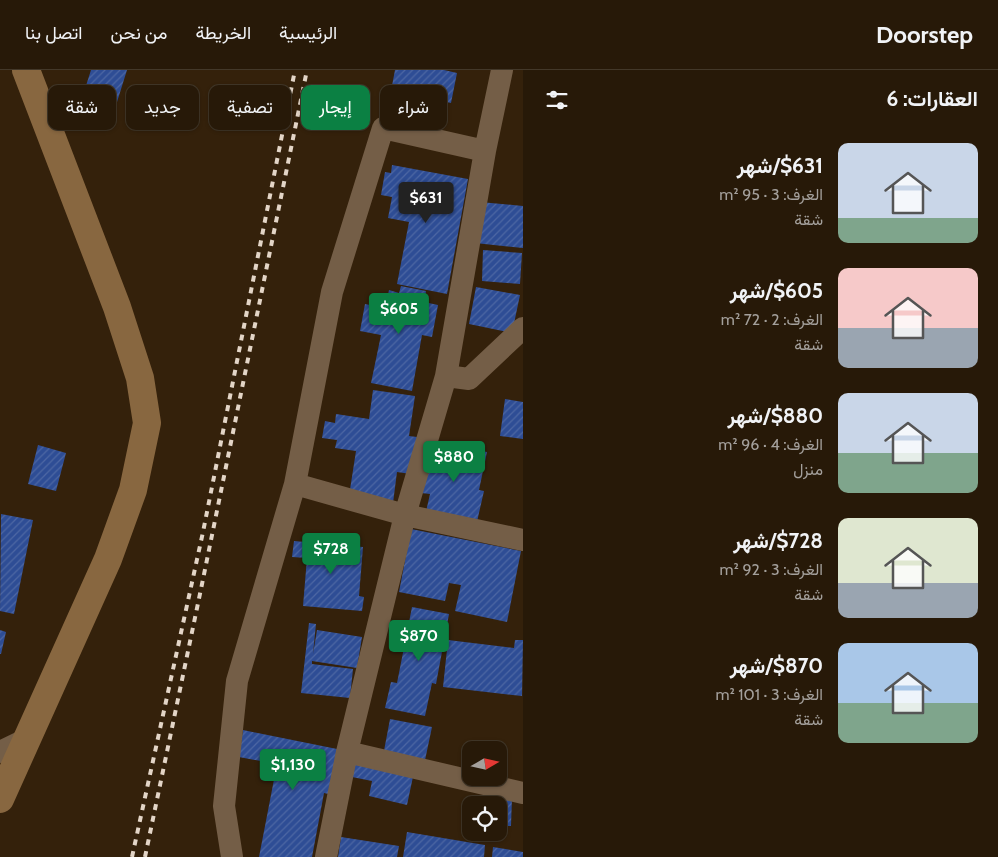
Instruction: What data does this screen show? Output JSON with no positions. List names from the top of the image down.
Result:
{
  "north": "right",
  "page": {
    "header": "Doorstep",
    "nav": [
      "الرئيسية",
      "الخريطة",
      "من نحن",
      "اتصل بنا"
    ],
    "heading": "العقارات: 6",
    "chip": [
      "شراء",
      "إيجار",
      "تصفية",
      "جديد",
      "شقة"
    ],
    "list": [
      {
        "name": "$631/شهر",
        "note": "الغرف: 3 · 95 m² · شقة"
      },
      {
        "name": "$605/شهر",
        "note": "الغرف: 2 · 72 m² · شقة"
      },
      {
        "name": "$880/شهر",
        "note": "الغرف: 4 · 96 m² · منزل"
      },
      {
        "name": "$728/شهر",
        "note": "الغرف: 3 · 92 m² · شقة"
      },
      {
        "name": "$870/شهر",
        "note": "الغرف: 3 · 101 m² · شقة"
      }
    ],
    "price": [
      "$631",
      "$605",
      "$880",
      "$728",
      "$870",
      "$1,130"
    ]
  }
}
